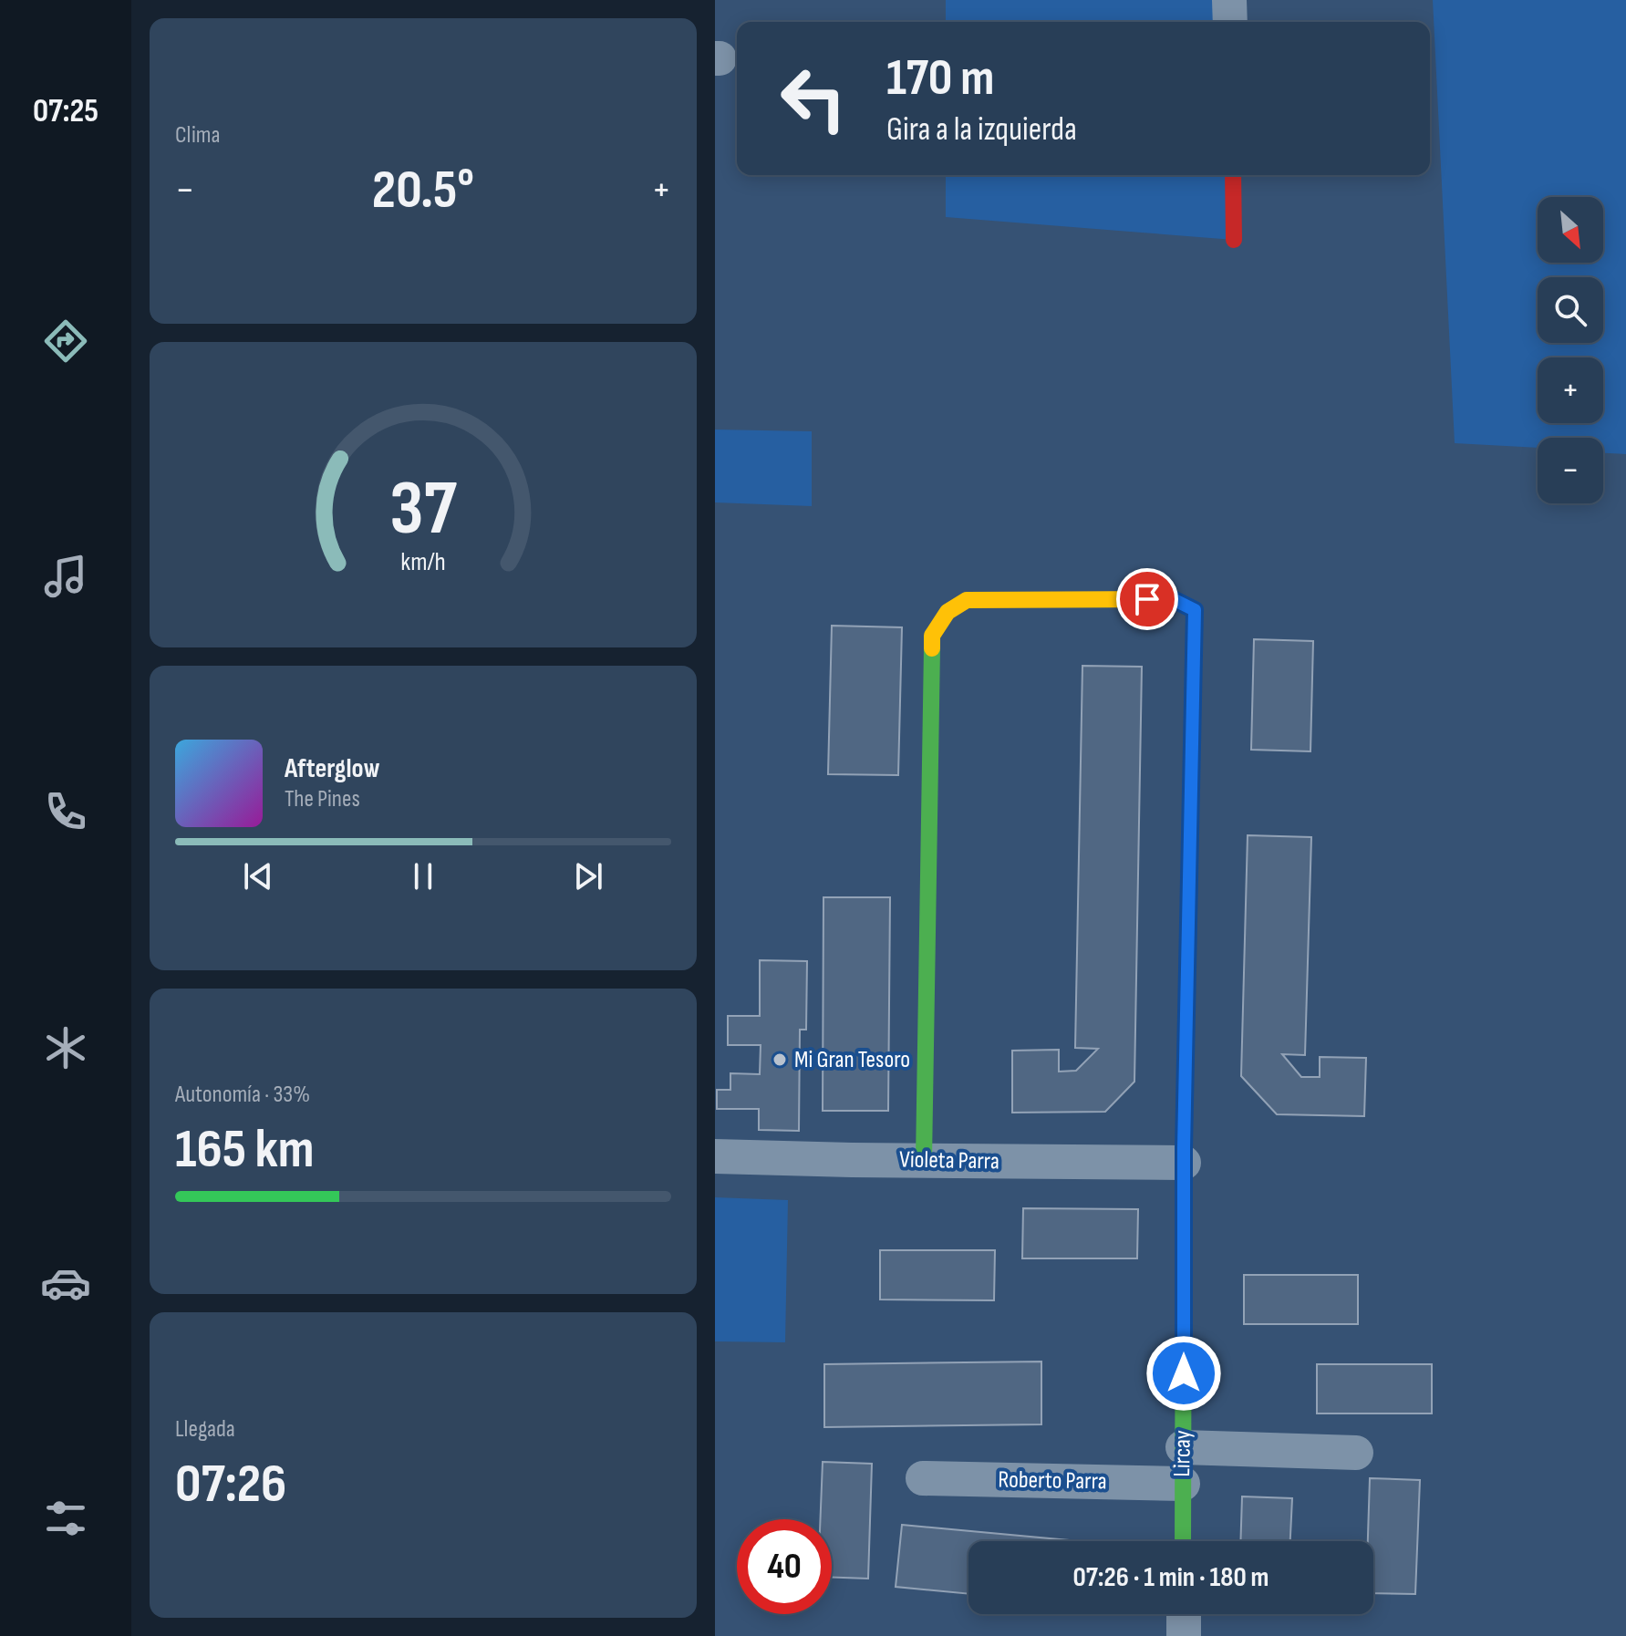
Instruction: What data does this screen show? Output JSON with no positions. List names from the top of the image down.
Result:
{
  "streets": {
    "street": ["Violeta Parra", "Lircay", "Roberto Parra"]
  },
  "crossings": [
    ["Violeta Parra", "Lircay"],
    ["Lircay", "Roberto Parra"]
  ],
  "places": ["Mi Gran Tesoro"],
  "north": "bottom right",
  "page": {
    "tabs": "07:25",
    "tile": [
      "Clima",
      ["Autonomía · 33%", "165 km"],
      ["Llegada", "07:26"]
    ],
    "turn": ["170 m", "Gira a la izquierda"],
    "heat": ["−", "20.5°", "+"],
    "map_buttons": ["+", "−"],
    "song": ["Afterglow", "The Pines"],
    "limit": "40",
    "trip": "07:26 · 1 min · 180 m",
    "gauge": ["37", "km/h"]
  }
}
